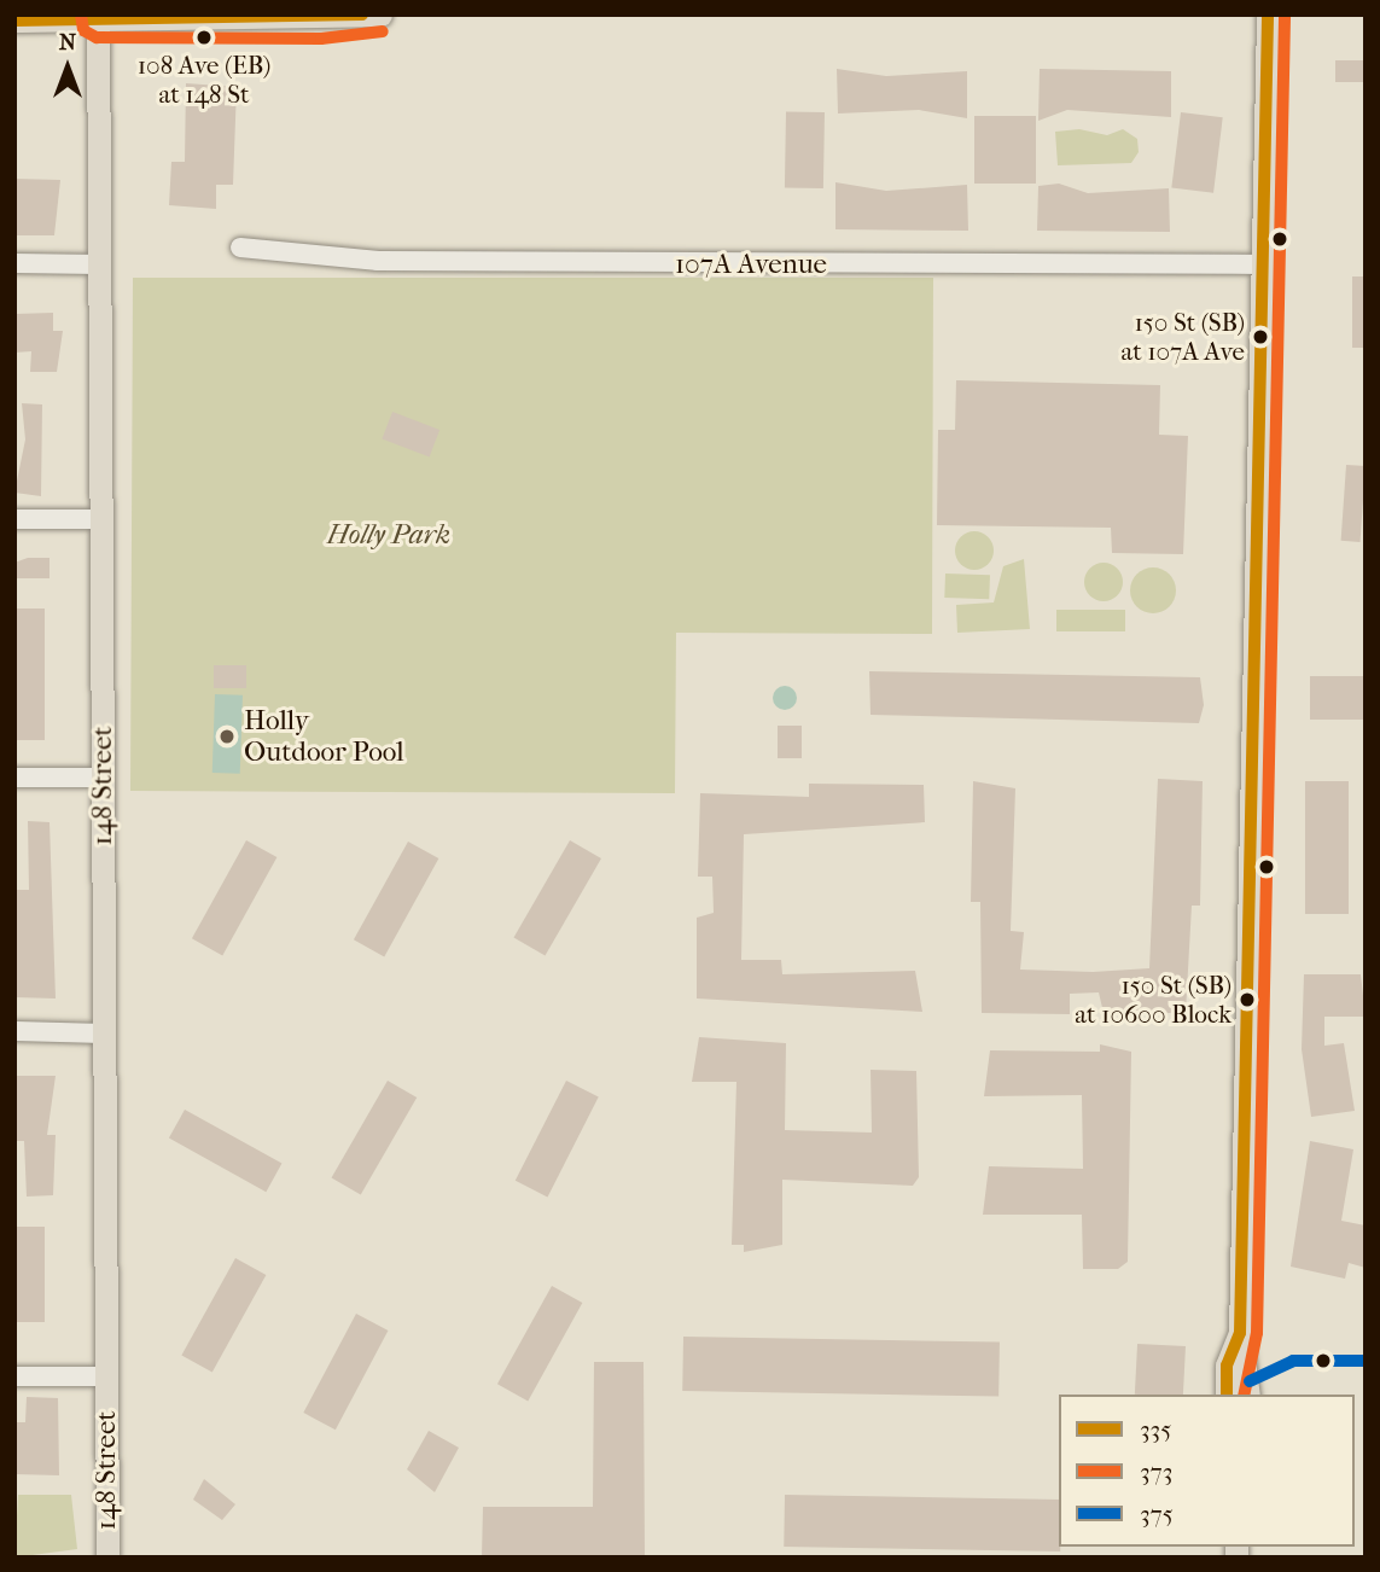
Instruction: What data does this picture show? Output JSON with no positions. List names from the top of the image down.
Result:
{
  "streets": {
    "main road": ["148 Street"],
    "street": ["107A Avenue"]
  },
  "parks": ["Holly Park"],
  "places": [
    "108 Ave (EB) at 148 St",
    "150 St (SB) at 107A Ave",
    "Holly Outdoor Pool",
    "150 St (SB) at 10600 Block"
  ],
  "lines": ["transit line 335", "transit line 373", "transit line 375"],
  "legend": ["335", "373", "375"],
  "north": "top"
}
